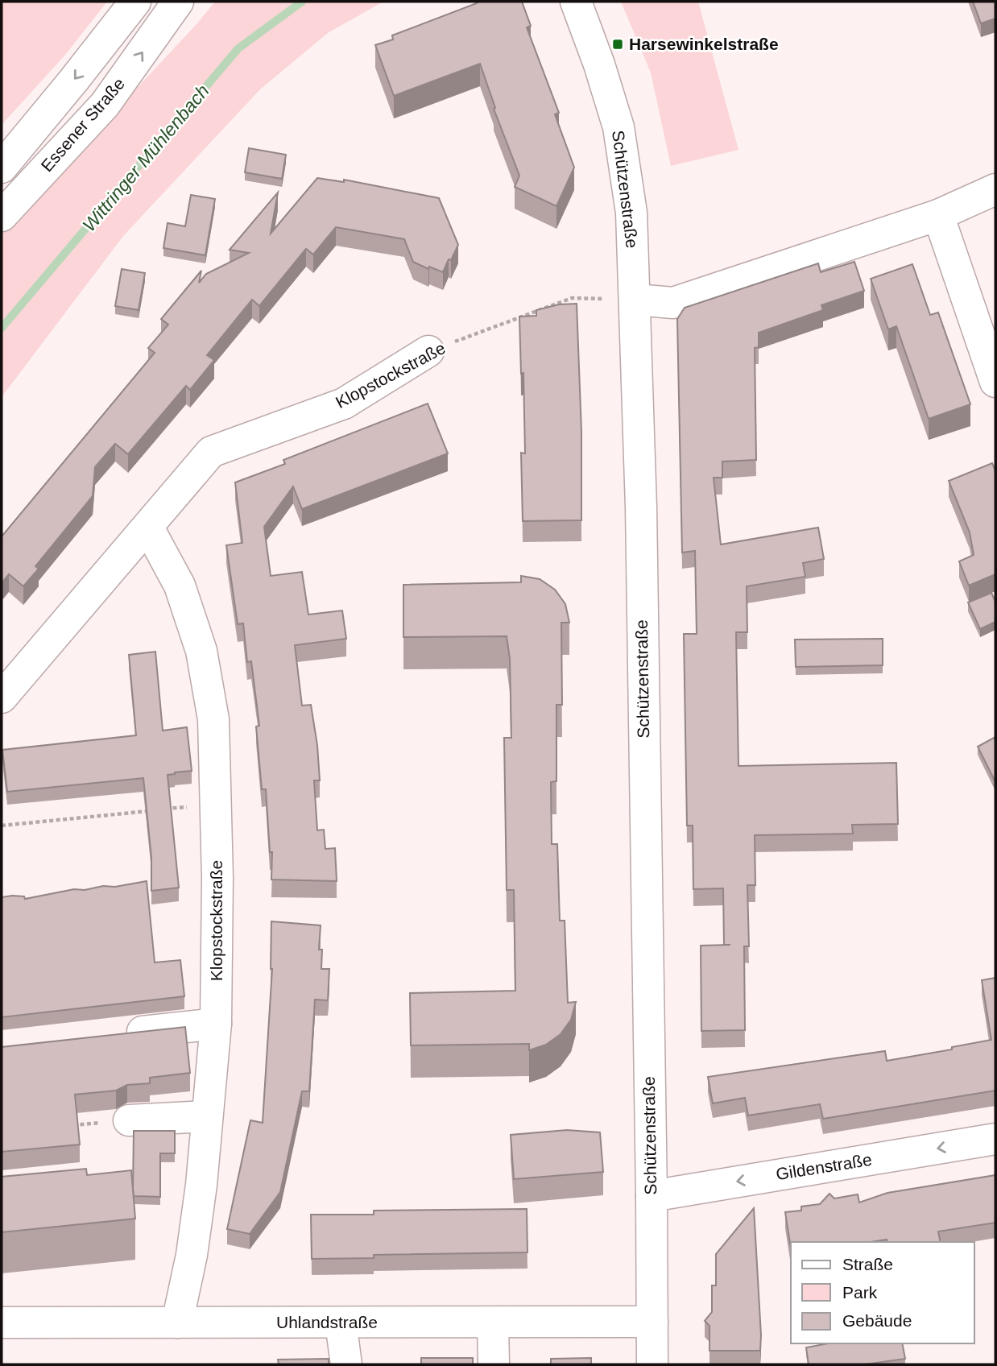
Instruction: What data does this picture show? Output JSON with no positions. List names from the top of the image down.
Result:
{
  "streets": {
    "street": [
      "Essener Straße",
      "Schützenstraße",
      "Klopstockstraße",
      "Gildenstraße",
      "Uhlandstraße"
    ]
  },
  "crossings": [
    ["Schützenstraße", "Klopstockstraße"],
    ["Schützenstraße", "Gildenstraße"],
    ["Schützenstraße", "Uhlandstraße"],
    ["Klopstockstraße", "Uhlandstraße"]
  ],
  "one_way": ["Gildenstraße"],
  "water": ["Wittringer Mühlenbach"],
  "places": {
    "transit": ["Harsewinkelstraße"]
  },
  "legend": ["Straße", "Park", "Gebäude"]
}
